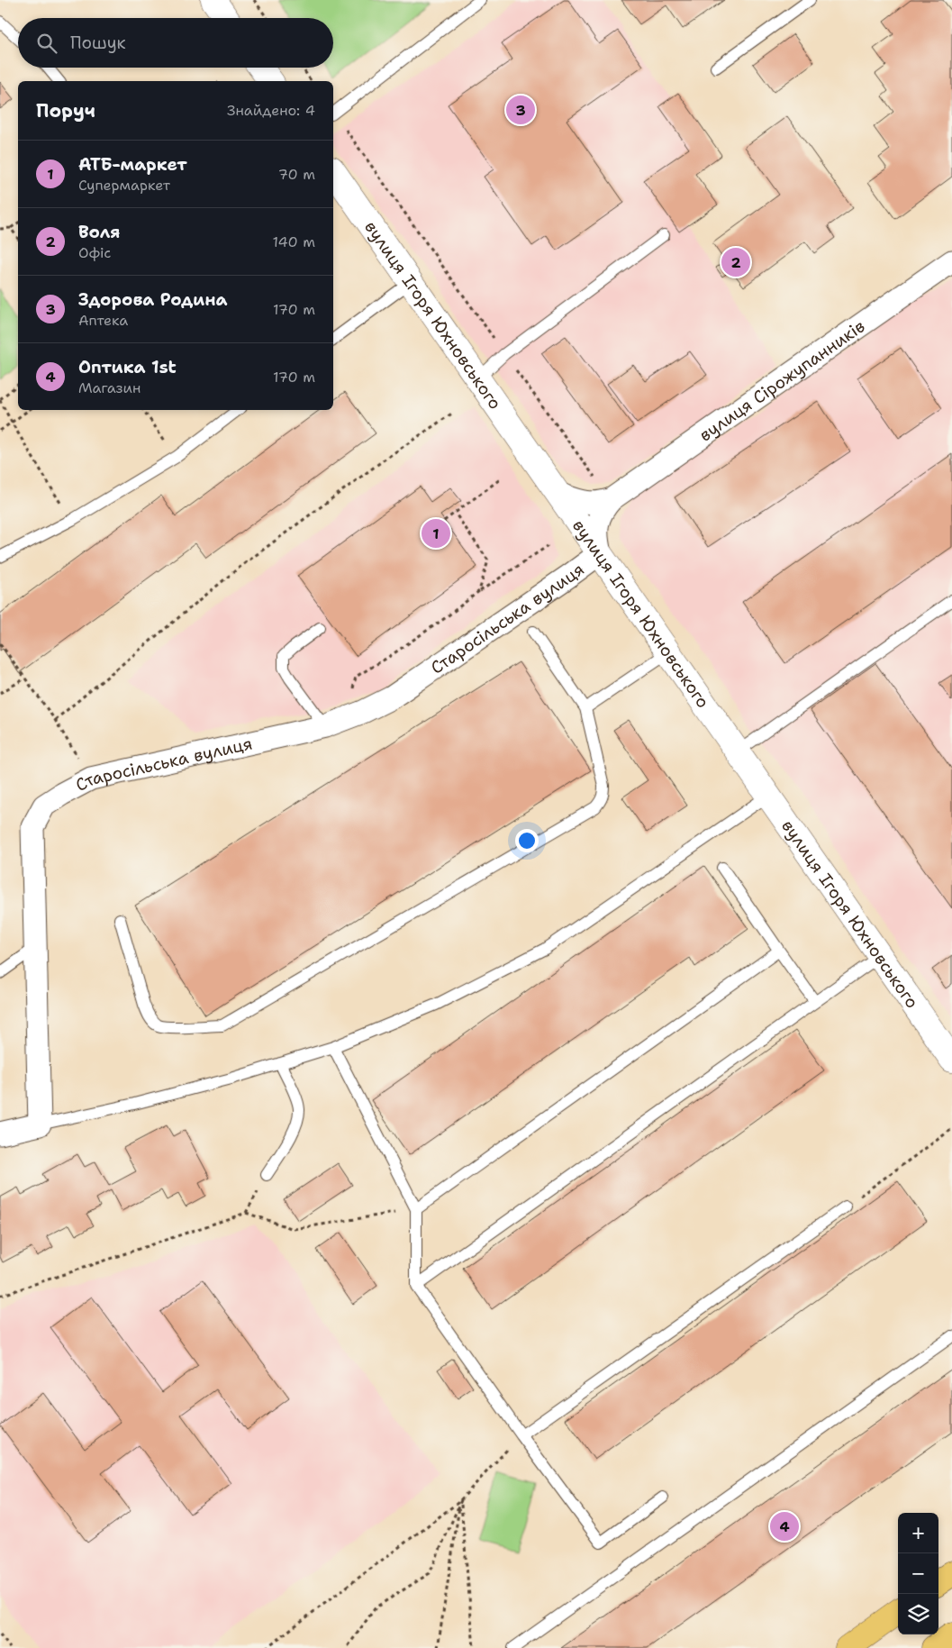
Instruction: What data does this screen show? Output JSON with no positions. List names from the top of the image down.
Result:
{
  "streets": {
    "street": ["вулиця Ігоря Юхновського", "вулиця Сірожупанників", "Старосільська вулиця"]
  },
  "crossings": [
    ["вулиця Ігоря Юхновського", "вулиця Сірожупанників"],
    ["вулиця Ігоря Юхновського", "Старосільська вулиця"],
    ["вулиця Сірожупанників", "Старосільська вулиця"]
  ],
  "page": {
    "search": "Пошук",
    "heading": ["Поруч", "Знайдено: 4"],
    "pins": [
      "3",
      "2",
      "1",
      "4"
    ],
    "list": [
      {
        "mark": "1",
        "name": "АТБ-маркет",
        "note": "Супермаркет",
        "value": "70 m"
      },
      {
        "mark": "2",
        "name": "Воля",
        "note": "Офіс",
        "value": "140 m"
      },
      {
        "mark": "3",
        "name": "Здорова Родина",
        "note": "Аптека",
        "value": "170 m"
      },
      {
        "mark": "4",
        "name": "Оптика 1st",
        "note": "Магазин",
        "value": "170 m"
      }
    ],
    "map_buttons": ["+", "−"]
  }
}
